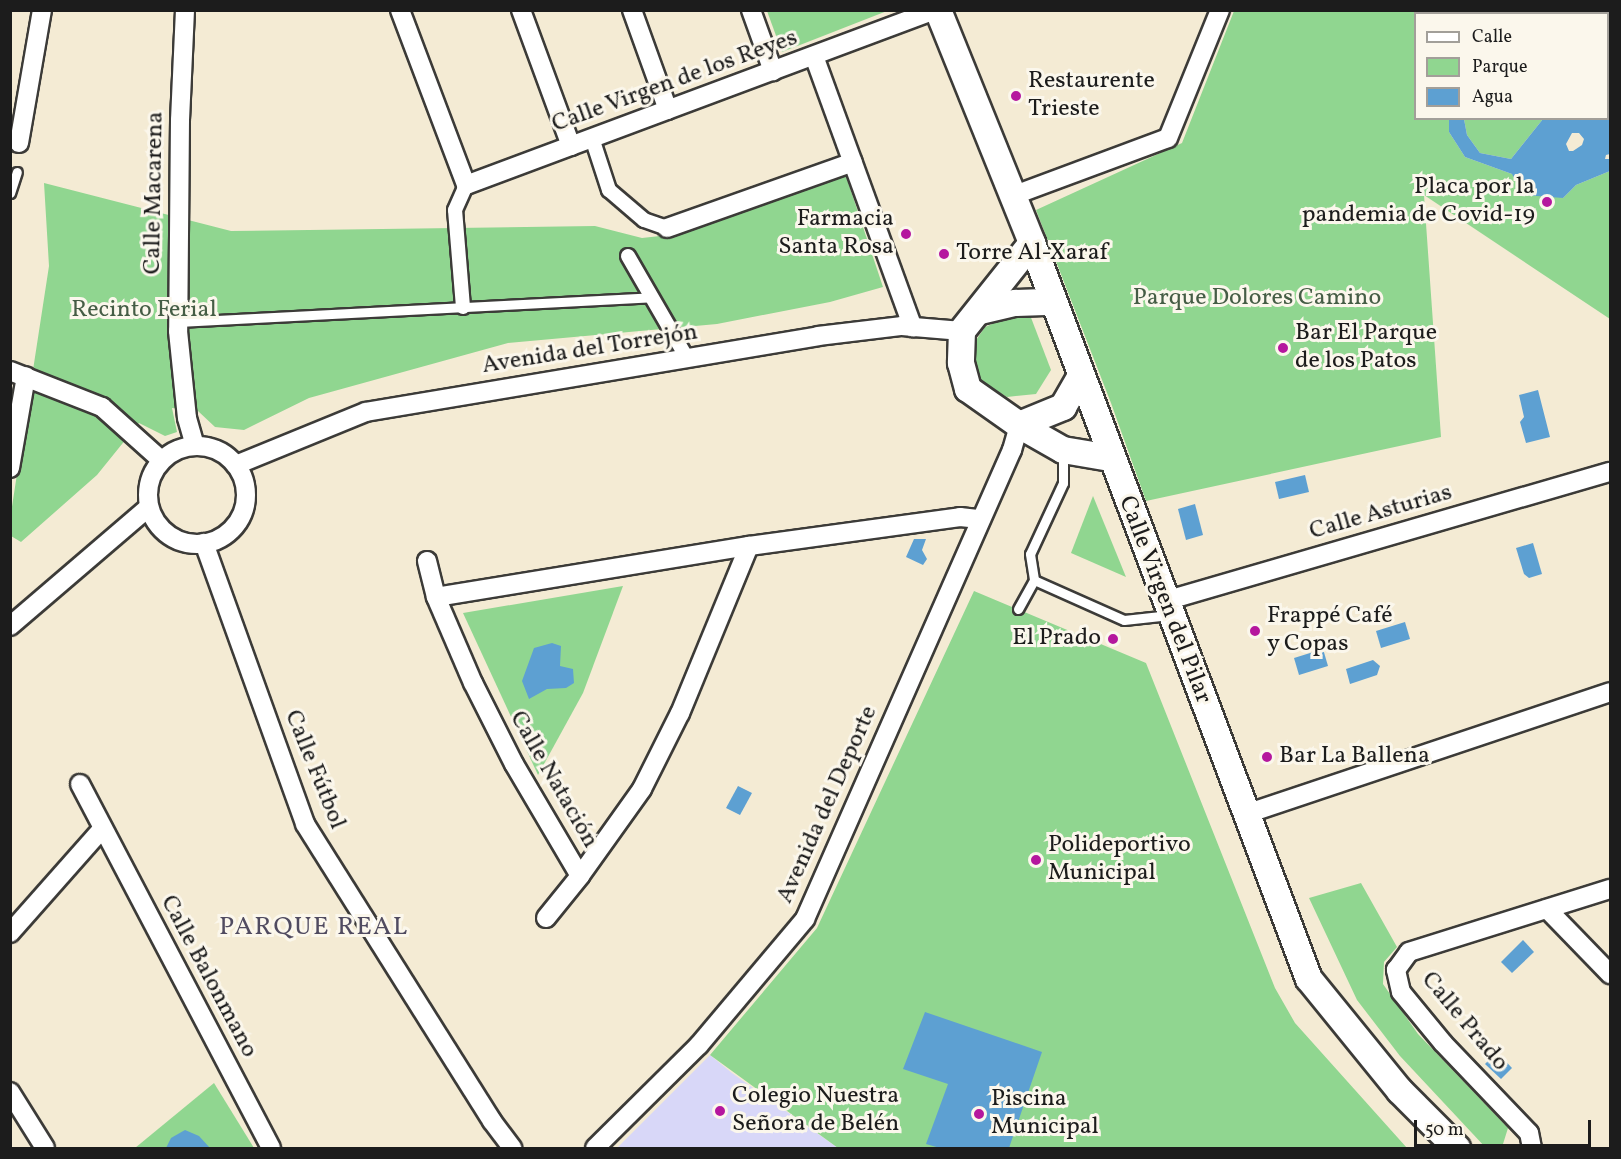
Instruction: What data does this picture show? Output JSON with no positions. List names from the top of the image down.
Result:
{
  "streets": {
    "main road": ["Calle Virgen del Pilar"],
    "street": [
      "Calle Virgen de los Reyes",
      "Calle Macarena",
      "Avenida del Torrejón",
      "Calle Asturias",
      "Calle Fútbol",
      "Calle Natación",
      "Avenida del Deporte",
      "Calle Balonmano",
      "Calle Prado"
    ]
  },
  "crossings": [
    ["Calle Virgen de los Reyes", "Calle Virgen del Pilar"],
    ["Calle Macarena", "Avenida del Torrejón"],
    ["Calle Macarena", "Calle Fútbol"],
    ["Avenida del Torrejón", "Calle Virgen del Pilar"],
    ["Avenida del Torrejón", "Calle Fútbol"],
    ["Avenida del Torrejón", "Avenida del Deporte"],
    ["Calle Asturias", "Calle Virgen del Pilar"],
    ["Calle Virgen del Pilar", "Avenida del Deporte"]
  ],
  "districts": ["PARQUE REAL"],
  "parks": ["Parque Dolores Camino", "Recinto Ferial"],
  "places": [
    "Restaurente Trieste",
    "Placa por la pandemia de Covid-19",
    "Farmacia Santa Rosa",
    "Torre Al-Xaraf",
    "Bar El Parque de los Patos",
    "Frappé Café y Copas",
    "El Prado",
    "Bar La Ballena",
    "Polideportivo Municipal",
    "Colegio Nuestra Señora de Belén",
    "Piscina Municipal"
  ],
  "legend": ["Calle", "Parque", "Agua"],
  "scale_bar": "50 m"
}
